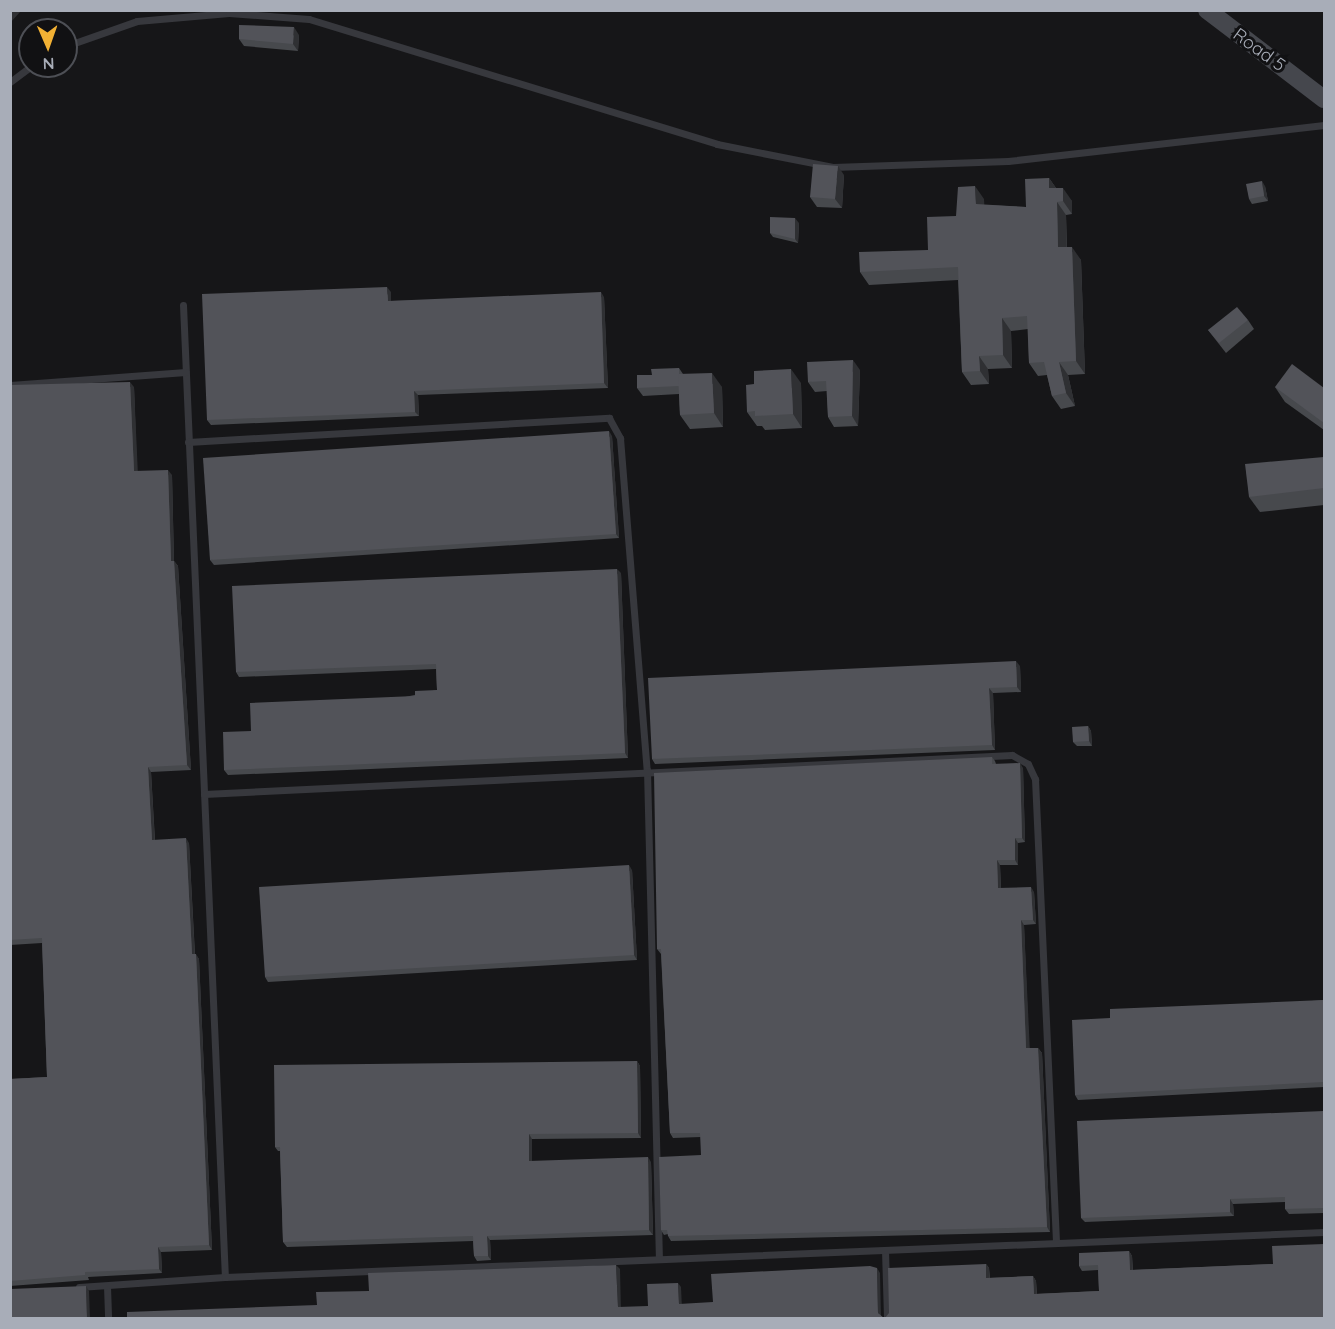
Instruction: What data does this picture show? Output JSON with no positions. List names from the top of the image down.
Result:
{
  "streets": {
    "main road": ["Road 5"]
  },
  "north": "bottom"
}
